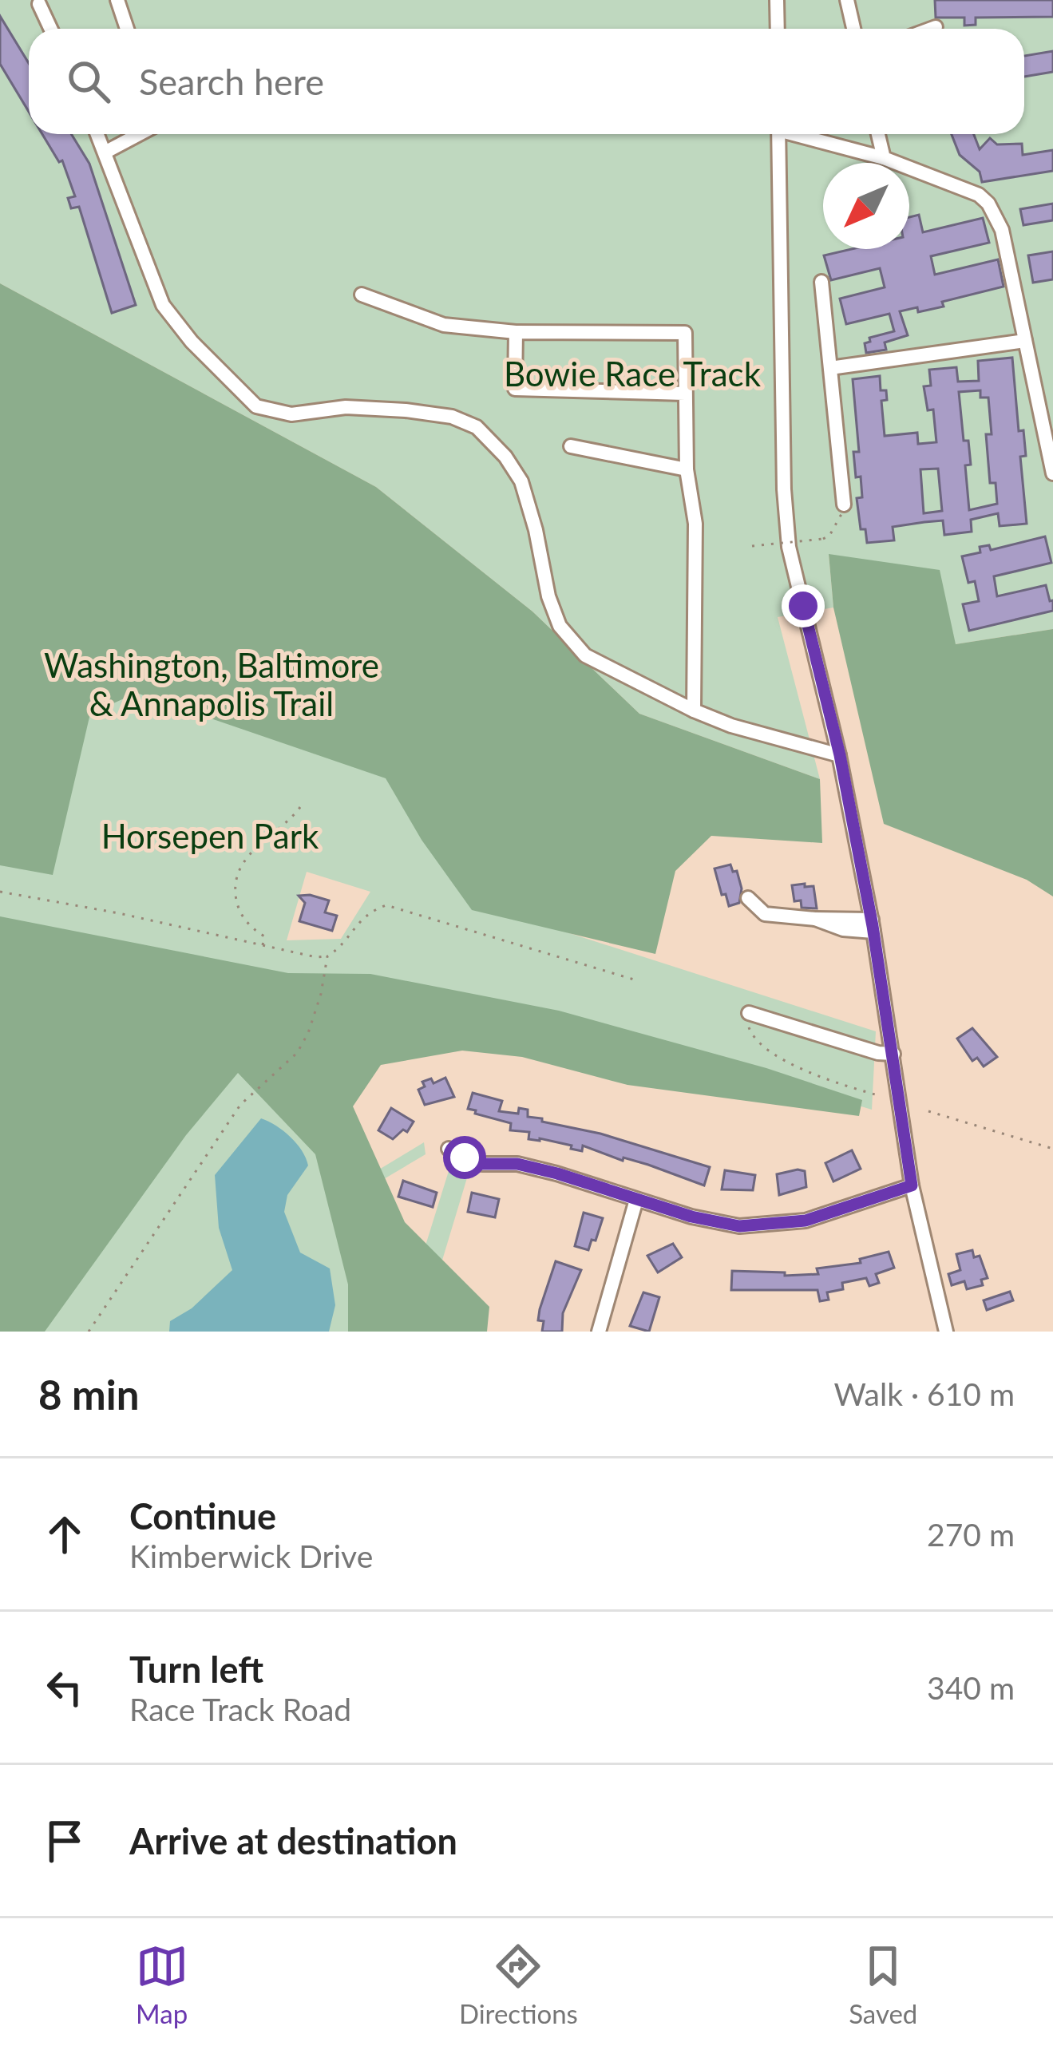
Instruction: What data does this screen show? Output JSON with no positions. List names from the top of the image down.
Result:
{
  "parks": ["Bowie Race Track", "Washington, Baltimore & Annapolis Trail", "Horsepen Park"],
  "north": "bottom left",
  "page": {
    "search": "Search here",
    "heading": ["8 min", "Walk · 610 m"],
    "list": [
      ["Continue", "Kimberwick Drive", "270 m"],
      ["Turn left", "Race Track Road", "340 m"],
      "Arrive at destination"
    ],
    "nav": ["Map", "Directions", "Saved"]
  }
}
